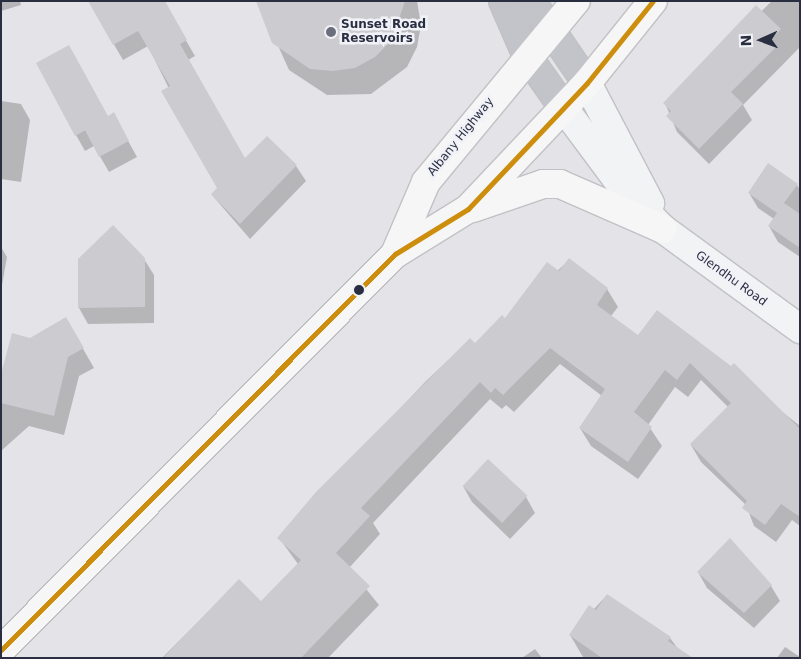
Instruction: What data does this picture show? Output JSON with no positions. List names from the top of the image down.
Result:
{
  "streets": {
    "main road": ["Albany Highway"],
    "street": ["Glendhu Road"]
  },
  "crossings": [
    ["Albany Highway", "Glendhu Road"]
  ],
  "places": ["Sunset Road Reservoirs"],
  "north": "left"
}
